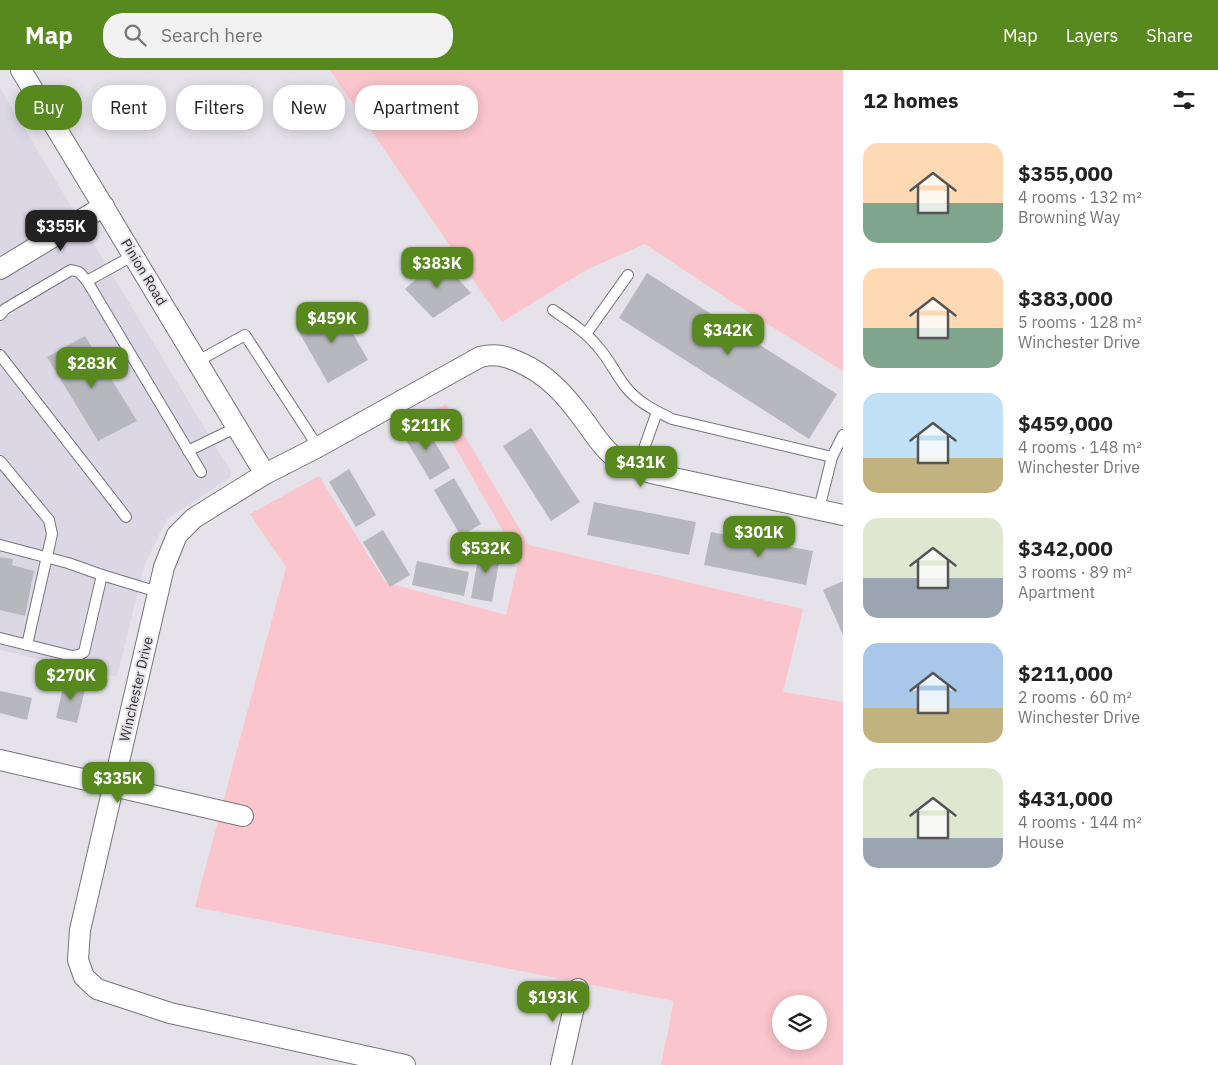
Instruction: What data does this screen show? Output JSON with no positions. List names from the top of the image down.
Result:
{
  "streets": {
    "street": ["Pinion Road", "Winchester Drive"]
  },
  "crossings": [
    ["Pinion Road", "Winchester Drive"]
  ],
  "page": {
    "header": "Map",
    "search": "Search here",
    "nav": ["Map", "Layers", "Share"],
    "heading": "12 homes",
    "chip": [
      "Buy",
      "Rent",
      "Filters",
      "New",
      "Apartment"
    ],
    "list": [
      {
        "name": "$355,000",
        "note": "4 rooms · 132 m² · Browning Way"
      },
      {
        "name": "$383,000",
        "note": "5 rooms · 128 m² · Winchester Drive"
      },
      {
        "name": "$459,000",
        "note": "4 rooms · 148 m² · Winchester Drive"
      },
      {
        "name": "$342,000",
        "note": "3 rooms · 89 m² · Apartment"
      },
      {
        "name": "$211,000",
        "note": "2 rooms · 60 m² · Winchester Drive"
      },
      {
        "name": "$431,000",
        "note": "4 rooms · 144 m² · House"
      }
    ],
    "price": [
      "$355K",
      "$383K",
      "$459K",
      "$342K",
      "$283K",
      "$211K",
      "$431K",
      "$301K",
      "$532K",
      "$270K",
      "$335K",
      "$193K"
    ]
  }
}
